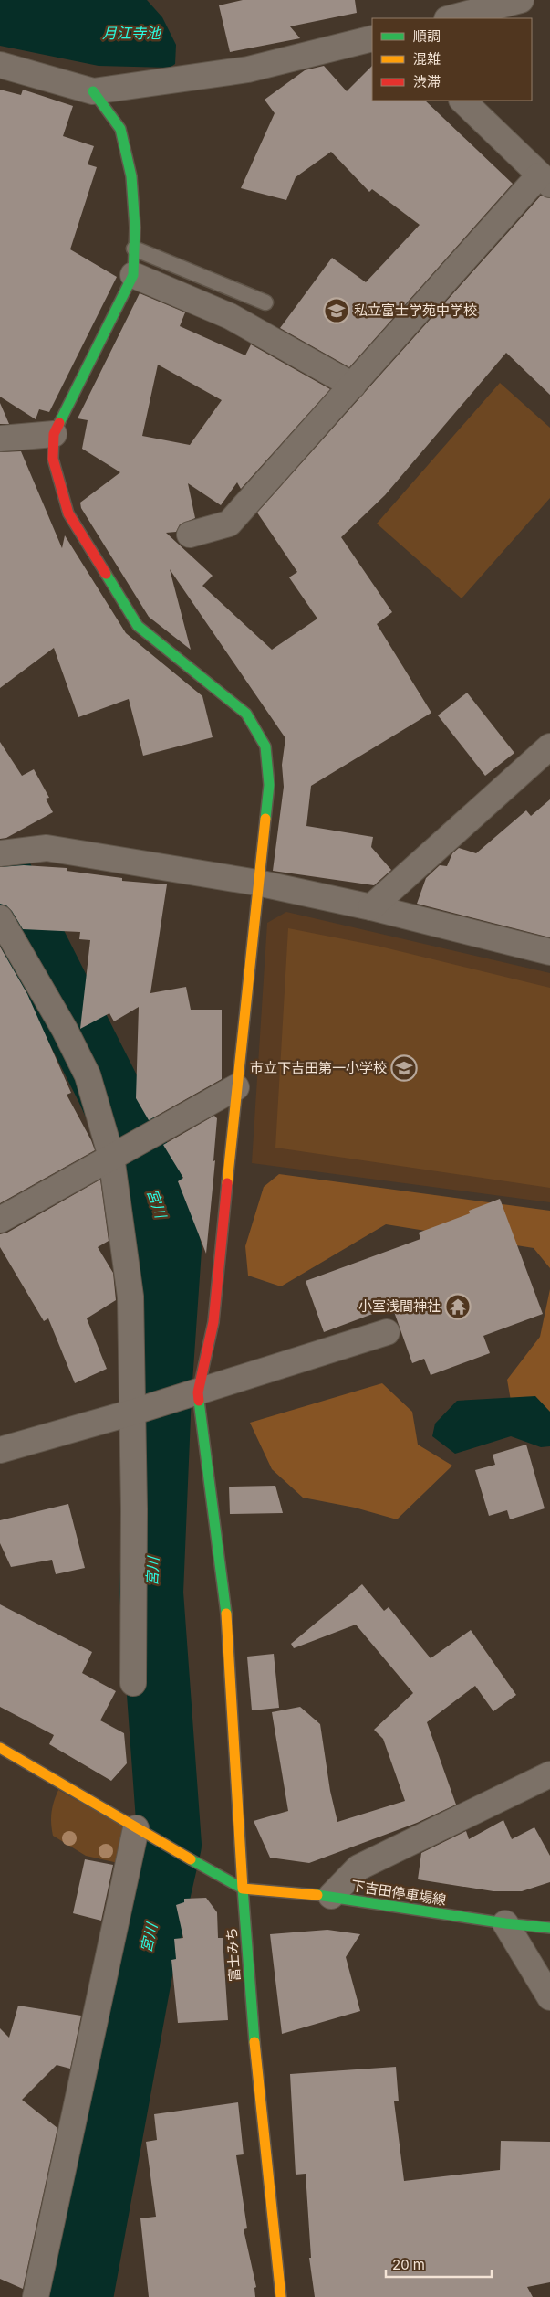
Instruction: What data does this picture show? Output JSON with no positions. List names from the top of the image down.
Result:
{
  "streets": {
    "main road": ["下吉田停車場線", "富士みち"]
  },
  "crossings": [
    ["下吉田停車場線", "富士みち"]
  ],
  "water": ["月江寺池", "宮川"],
  "places": {
    "school or university": ["私立富士学苑中学校", "市立下吉田第一小学校"],
    "temple": ["小室浅間神社"]
  },
  "legend": ["順調", "混雑", "渋滞"],
  "scale_bar": "20 m"
}
